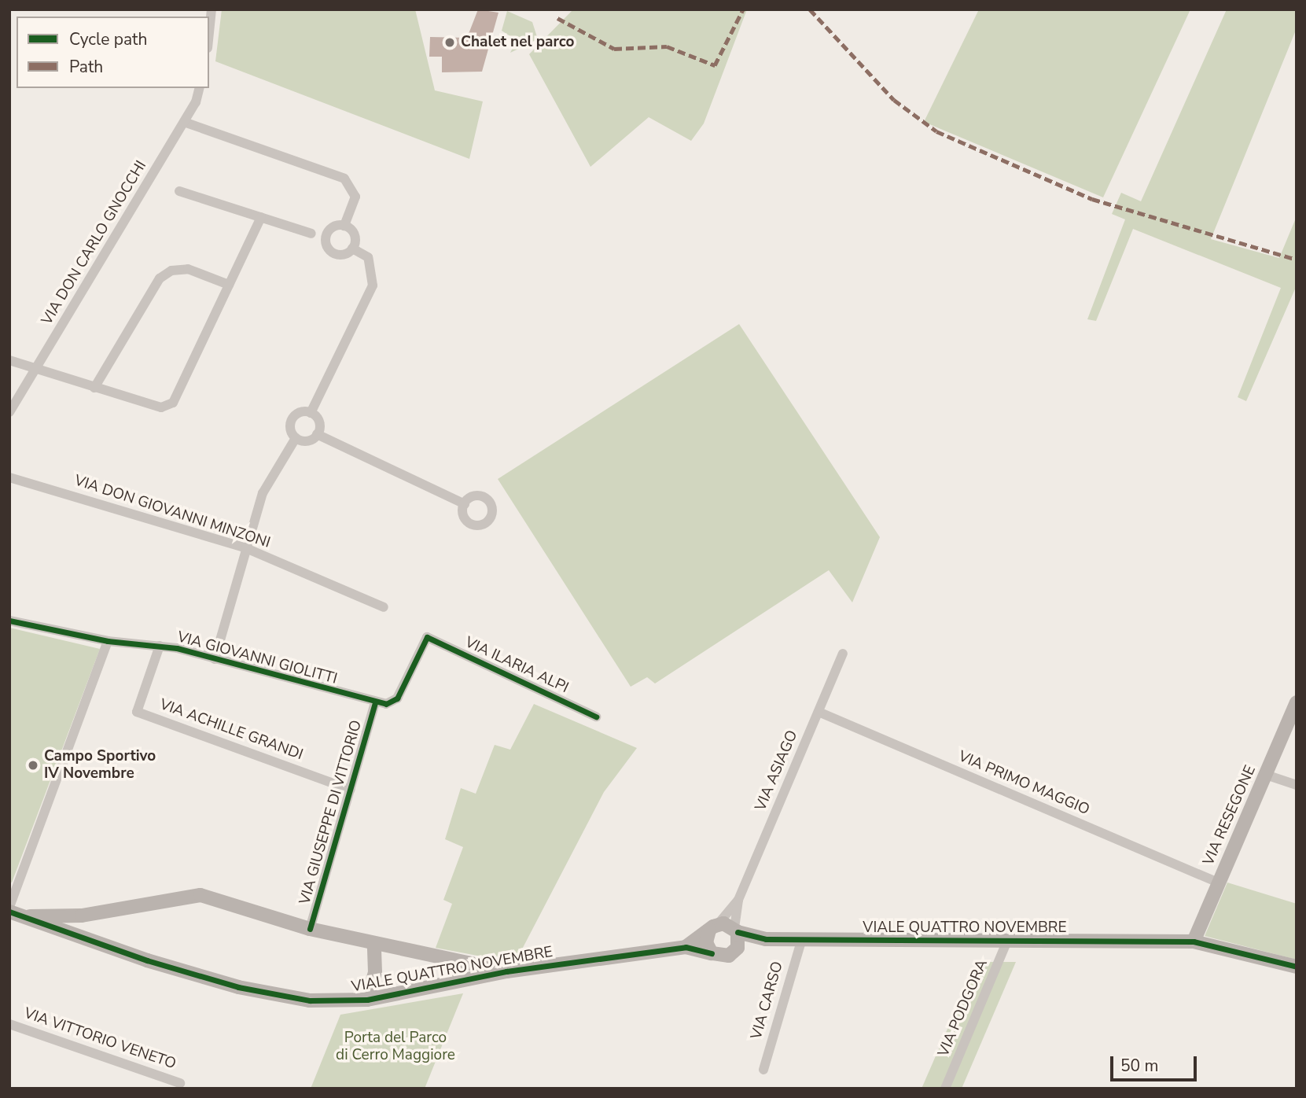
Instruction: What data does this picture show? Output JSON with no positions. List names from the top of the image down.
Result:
{
  "streets": {
    "street": [
      "VIA DON CARLO GNOCCHI",
      "VIA DON GIOVANNI MINZONI",
      "VIA GIOVANNI GIOLITTI",
      "VIA ILARIA ALPI",
      "VIA ACHILLE GRANDI",
      "VIA ASIAGO",
      "VIA PRIMO MAGGIO",
      "VIA GIUSEPPE DI VITTORIO",
      "VIA RESEGONE",
      "VIALE QUATTRO NOVEMBRE",
      "VIA CARSO",
      "VIA PODGORA",
      "VIA VITTORIO VENETO"
    ]
  },
  "crossings": [
    ["VIA GIOVANNI GIOLITTI", "VIA ILARIA ALPI"],
    ["VIA GIOVANNI GIOLITTI", "VIA ACHILLE GRANDI"],
    ["VIA GIOVANNI GIOLITTI", "VIA GIUSEPPE DI VITTORIO"],
    ["VIA ILARIA ALPI", "VIA GIUSEPPE DI VITTORIO"],
    ["VIA ACHILLE GRANDI", "VIA GIUSEPPE DI VITTORIO"],
    ["VIA ASIAGO", "VIA PRIMO MAGGIO"],
    ["VIA ASIAGO", "VIALE QUATTRO NOVEMBRE"],
    ["VIA PRIMO MAGGIO", "VIA RESEGONE"],
    ["VIA GIUSEPPE DI VITTORIO", "VIALE QUATTRO NOVEMBRE"],
    ["VIA RESEGONE", "VIALE QUATTRO NOVEMBRE"],
    ["VIALE QUATTRO NOVEMBRE", "VIA CARSO"],
    ["VIALE QUATTRO NOVEMBRE", "VIA PODGORA"]
  ],
  "parks": ["Porta del Parco di Cerro Maggiore"],
  "places": ["Chalet nel parco", "Campo Sportivo IV Novembre"],
  "legend": ["Cycle path", "Path"],
  "scale_bar": "50 m"
}
